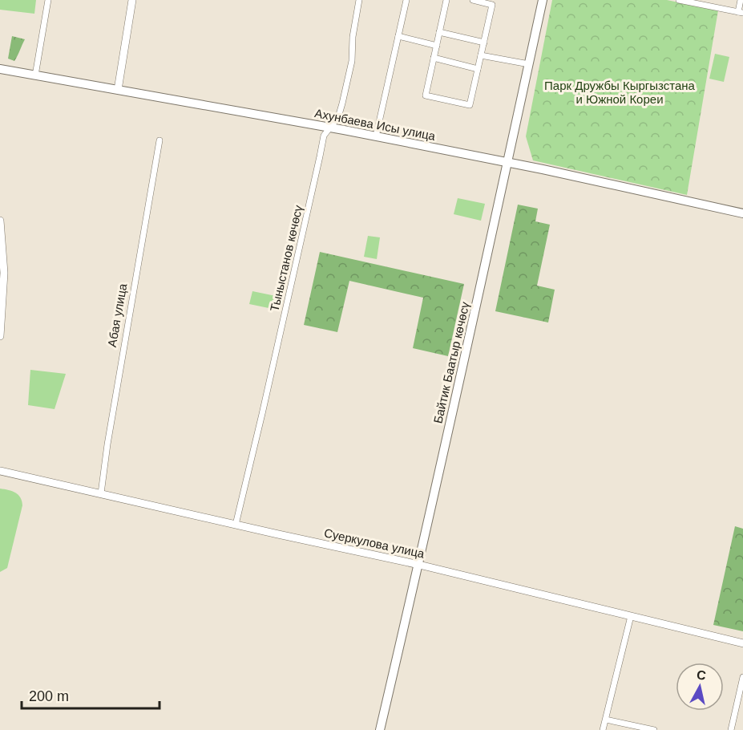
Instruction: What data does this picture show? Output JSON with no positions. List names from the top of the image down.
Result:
{
  "streets": {
    "main road": ["Ахунбаева Исы улица", "Байтик Баатыр көчөсү"],
    "street": ["Тыныстанов көчөсү", "Абая улица", "Суеркулова улица"]
  },
  "crossings": [
    ["Ахунбаева Исы улица", "Тыныстанов көчөсү"],
    ["Ахунбаева Исы улица", "Байтик Баатыр көчөсү"],
    ["Тыныстанов көчөсү", "Суеркулова улица"],
    ["Абая улица", "Суеркулова улица"],
    ["Байтик Баатыр көчөсү", "Суеркулова улица"]
  ],
  "parks": ["Парк Дружбы Кыргызстана и Южной Кореи"],
  "scale_bar": "200 m",
  "north": "top"
}
